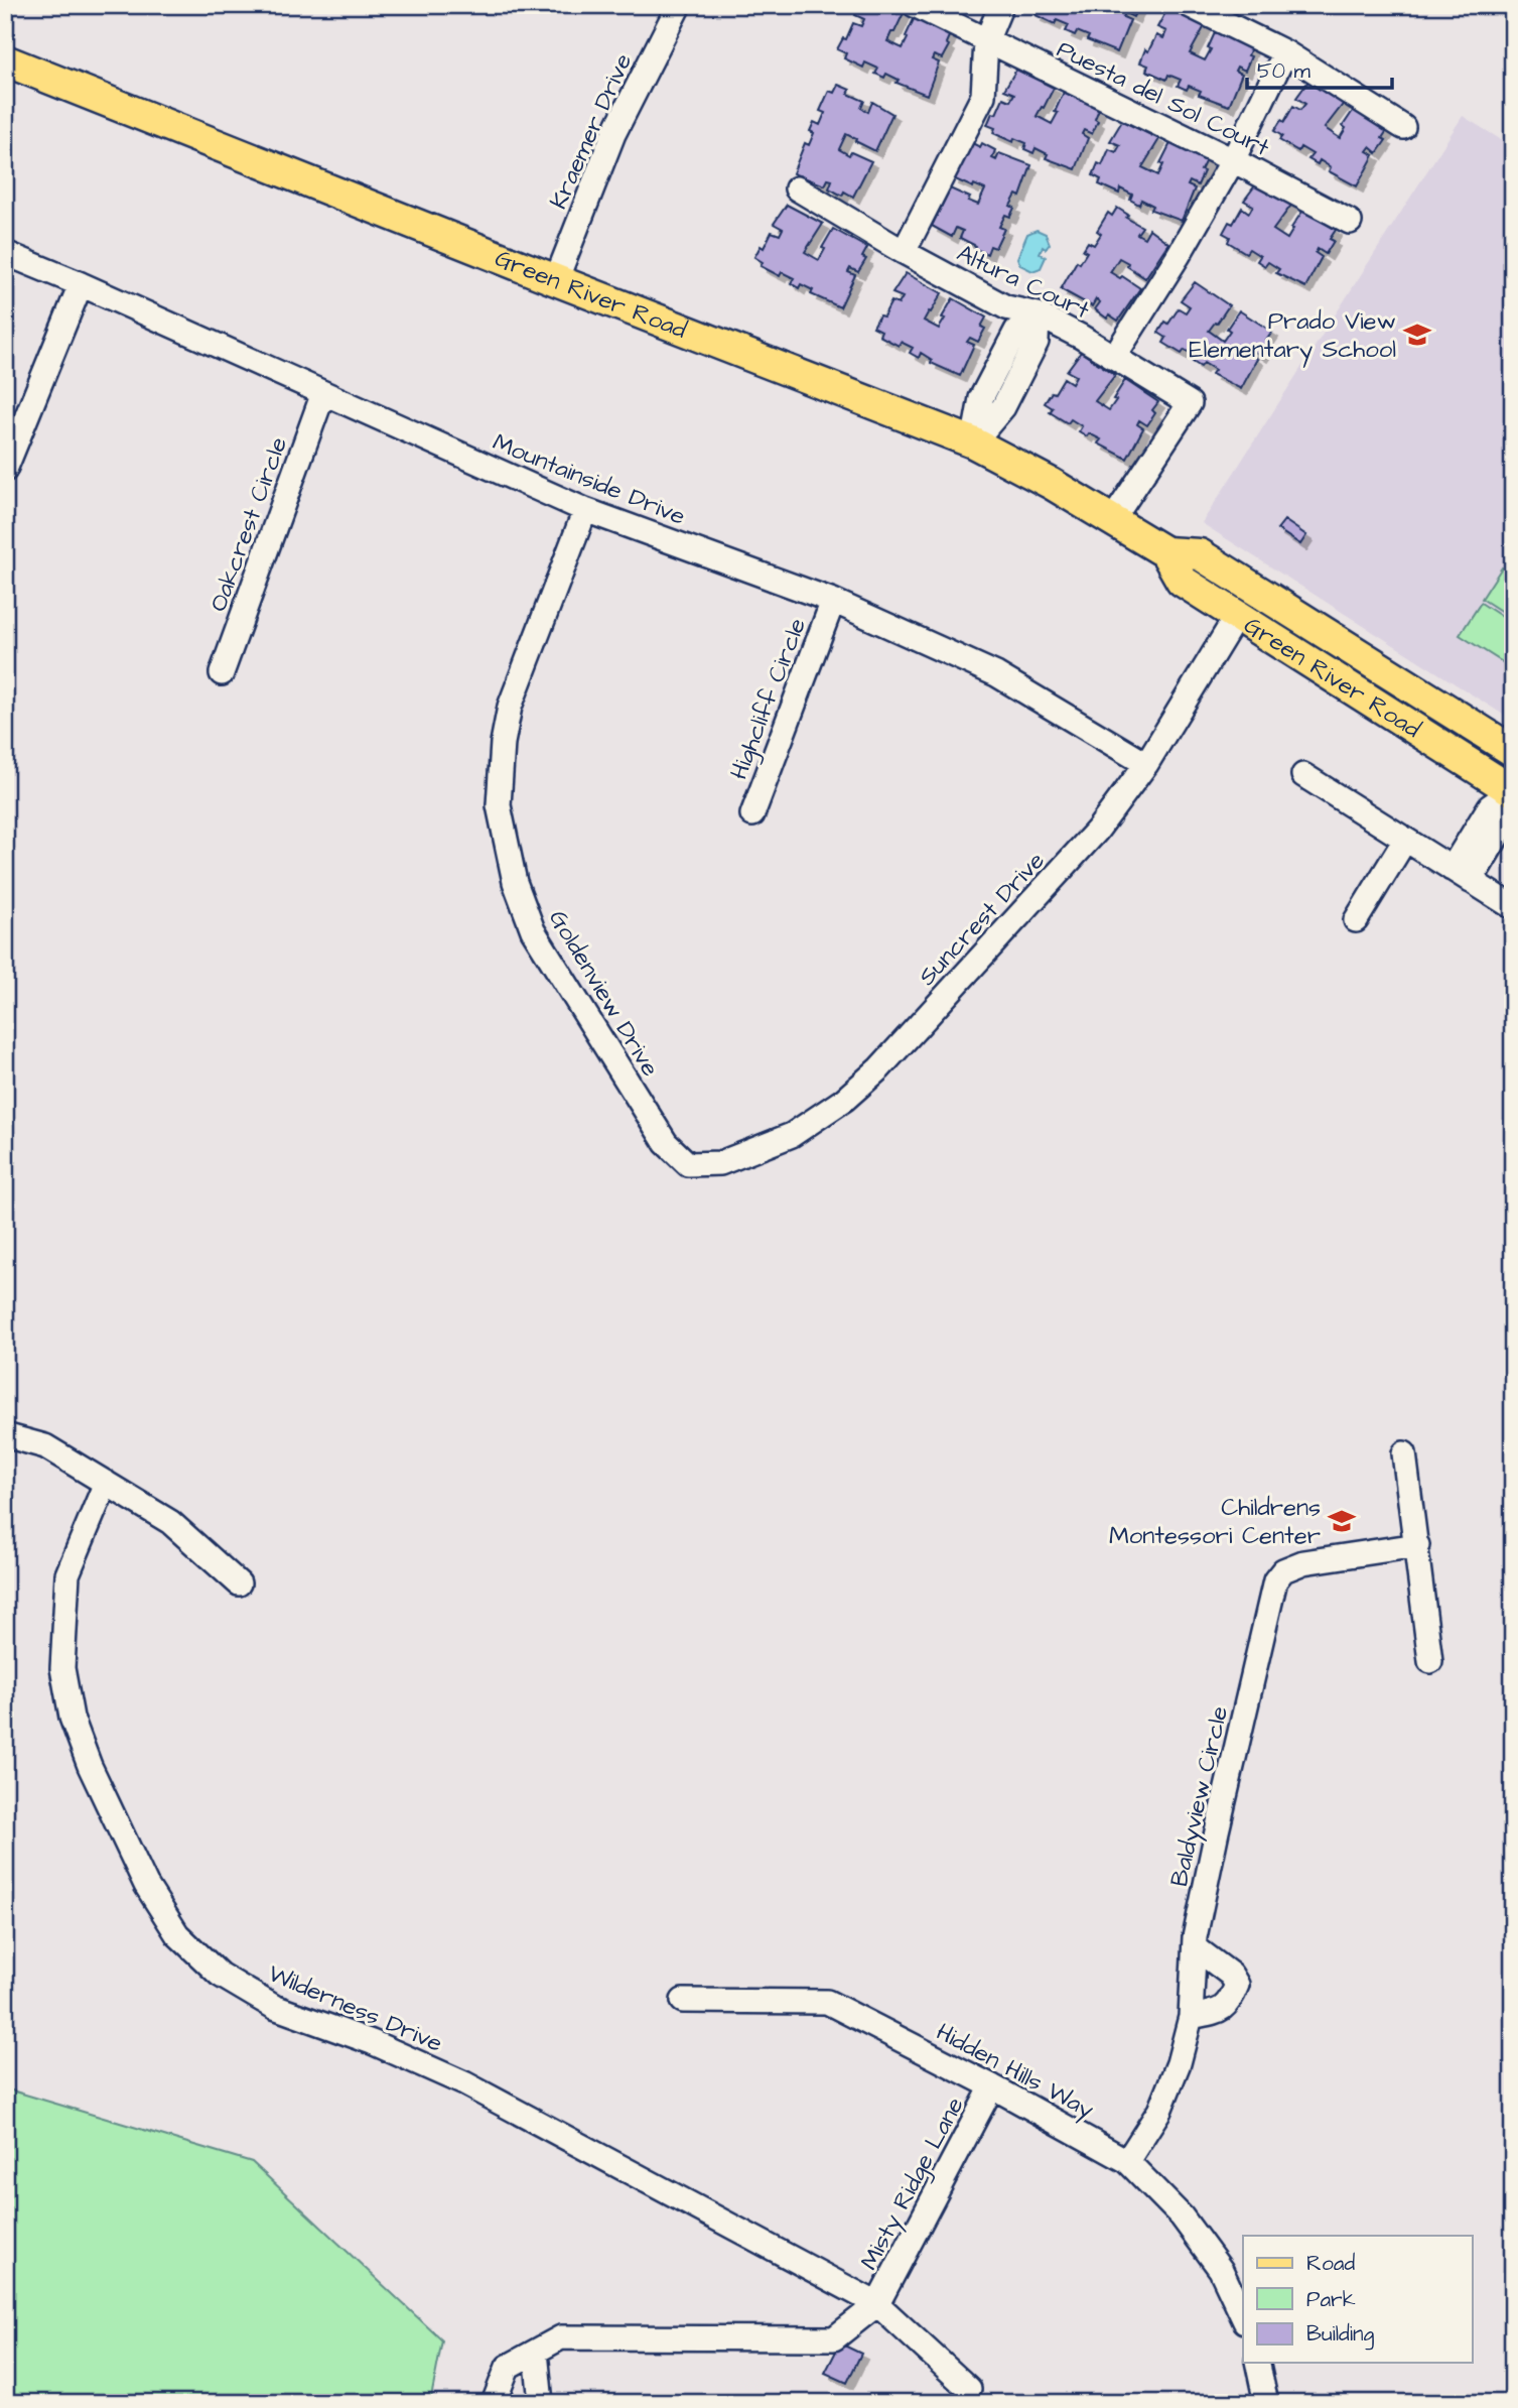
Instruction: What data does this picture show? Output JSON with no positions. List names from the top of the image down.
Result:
{
  "streets": {
    "main road": ["Green River Road"],
    "street": [
      "Puesta del Sol Court",
      "Kraemer Drive",
      "Altura Court",
      "Mountainside Drive",
      "Oakcrest Circle",
      "Highcliff Circle",
      "Suncrest Drive",
      "Goldenview Drive",
      "Baldyview Circle",
      "Wilderness Drive",
      "Hidden Hills Way",
      "Misty Ridge Lane"
    ]
  },
  "crossings": [
    ["Kraemer Drive", "Green River Road"],
    ["Altura Court", "Green River Road"],
    ["Green River Road", "Suncrest Drive"],
    ["Mountainside Drive", "Oakcrest Circle"],
    ["Mountainside Drive", "Highcliff Circle"],
    ["Mountainside Drive", "Suncrest Drive"],
    ["Mountainside Drive", "Goldenview Drive"],
    ["Suncrest Drive", "Goldenview Drive"],
    ["Baldyview Circle", "Hidden Hills Way"],
    ["Wilderness Drive", "Misty Ridge Lane"],
    ["Hidden Hills Way", "Misty Ridge Lane"]
  ],
  "places": {
    "school or university": ["Prado View Elementary School", "Childrens Montessori Center"]
  },
  "legend": ["Road", "Park", "Building"],
  "scale_bar": "50 m"
}
